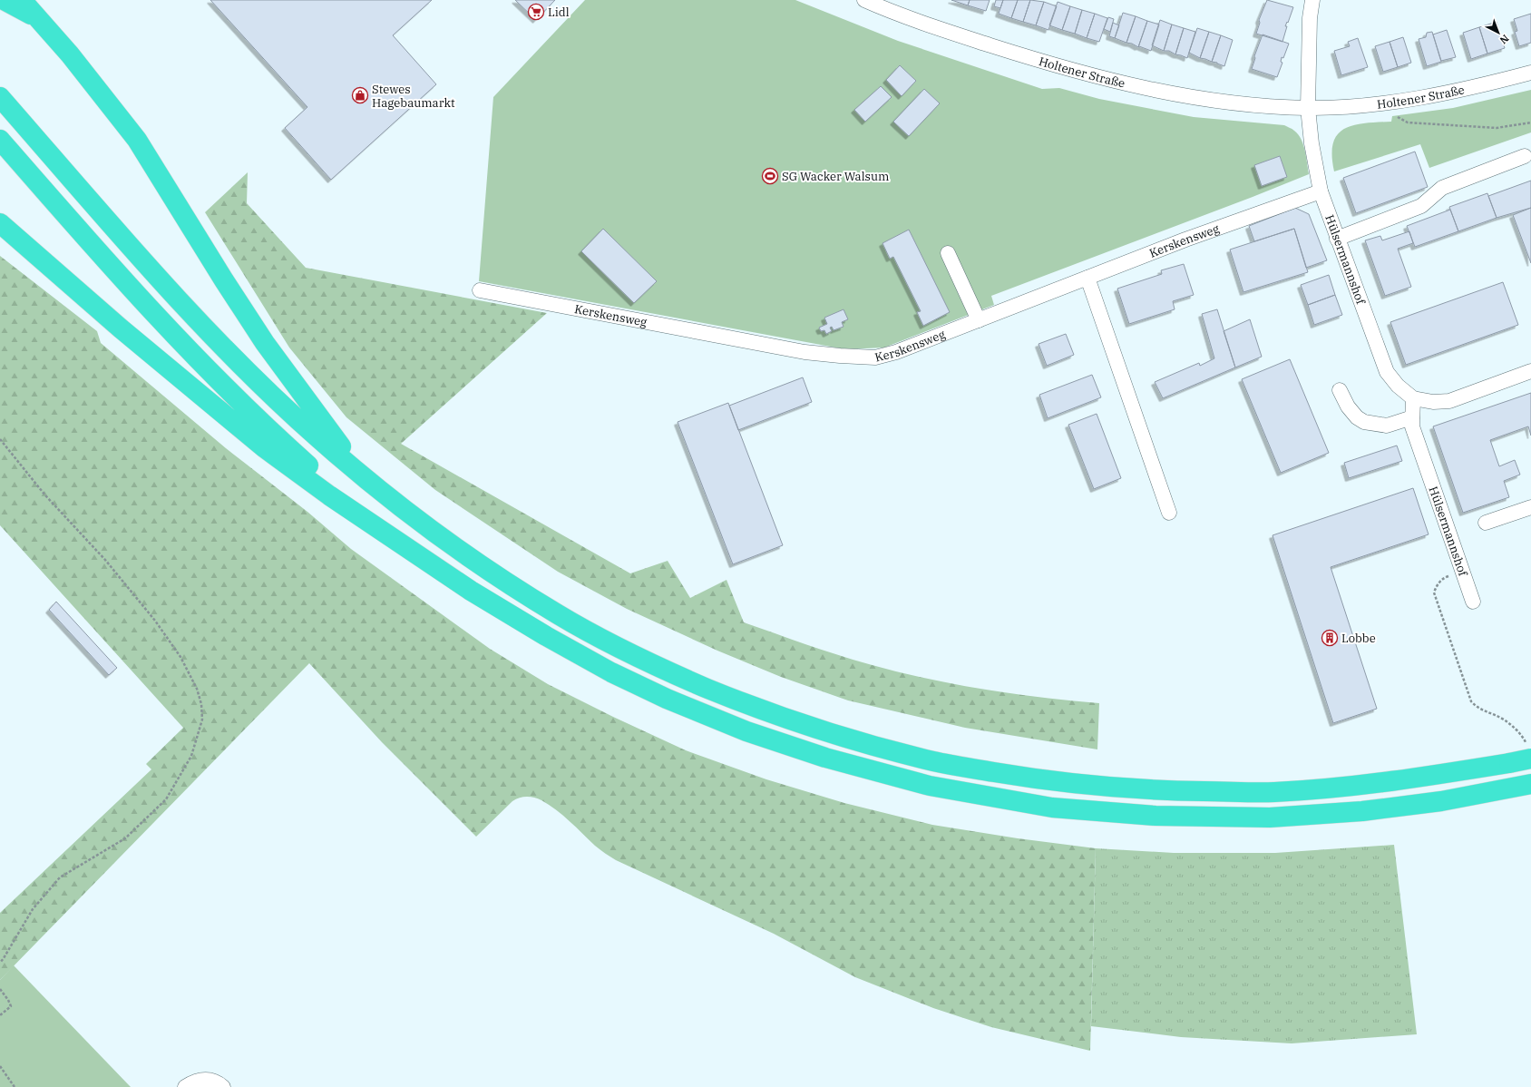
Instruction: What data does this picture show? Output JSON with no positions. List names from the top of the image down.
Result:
{
  "streets": {
    "street": ["Holtener Straße", "Kerskensweg", "Hülsermannshof"]
  },
  "crossings": [
    ["Holtener Straße", "Hülsermannshof"],
    ["Kerskensweg", "Hülsermannshof"]
  ],
  "places": {
    "supermarket": ["Lidl"],
    "shop": ["Stewes Hagebaumarkt"],
    "sports": ["SG Wacker Walsum"],
    "building": ["Lobbe"]
  },
  "north": "bottom right"
}
